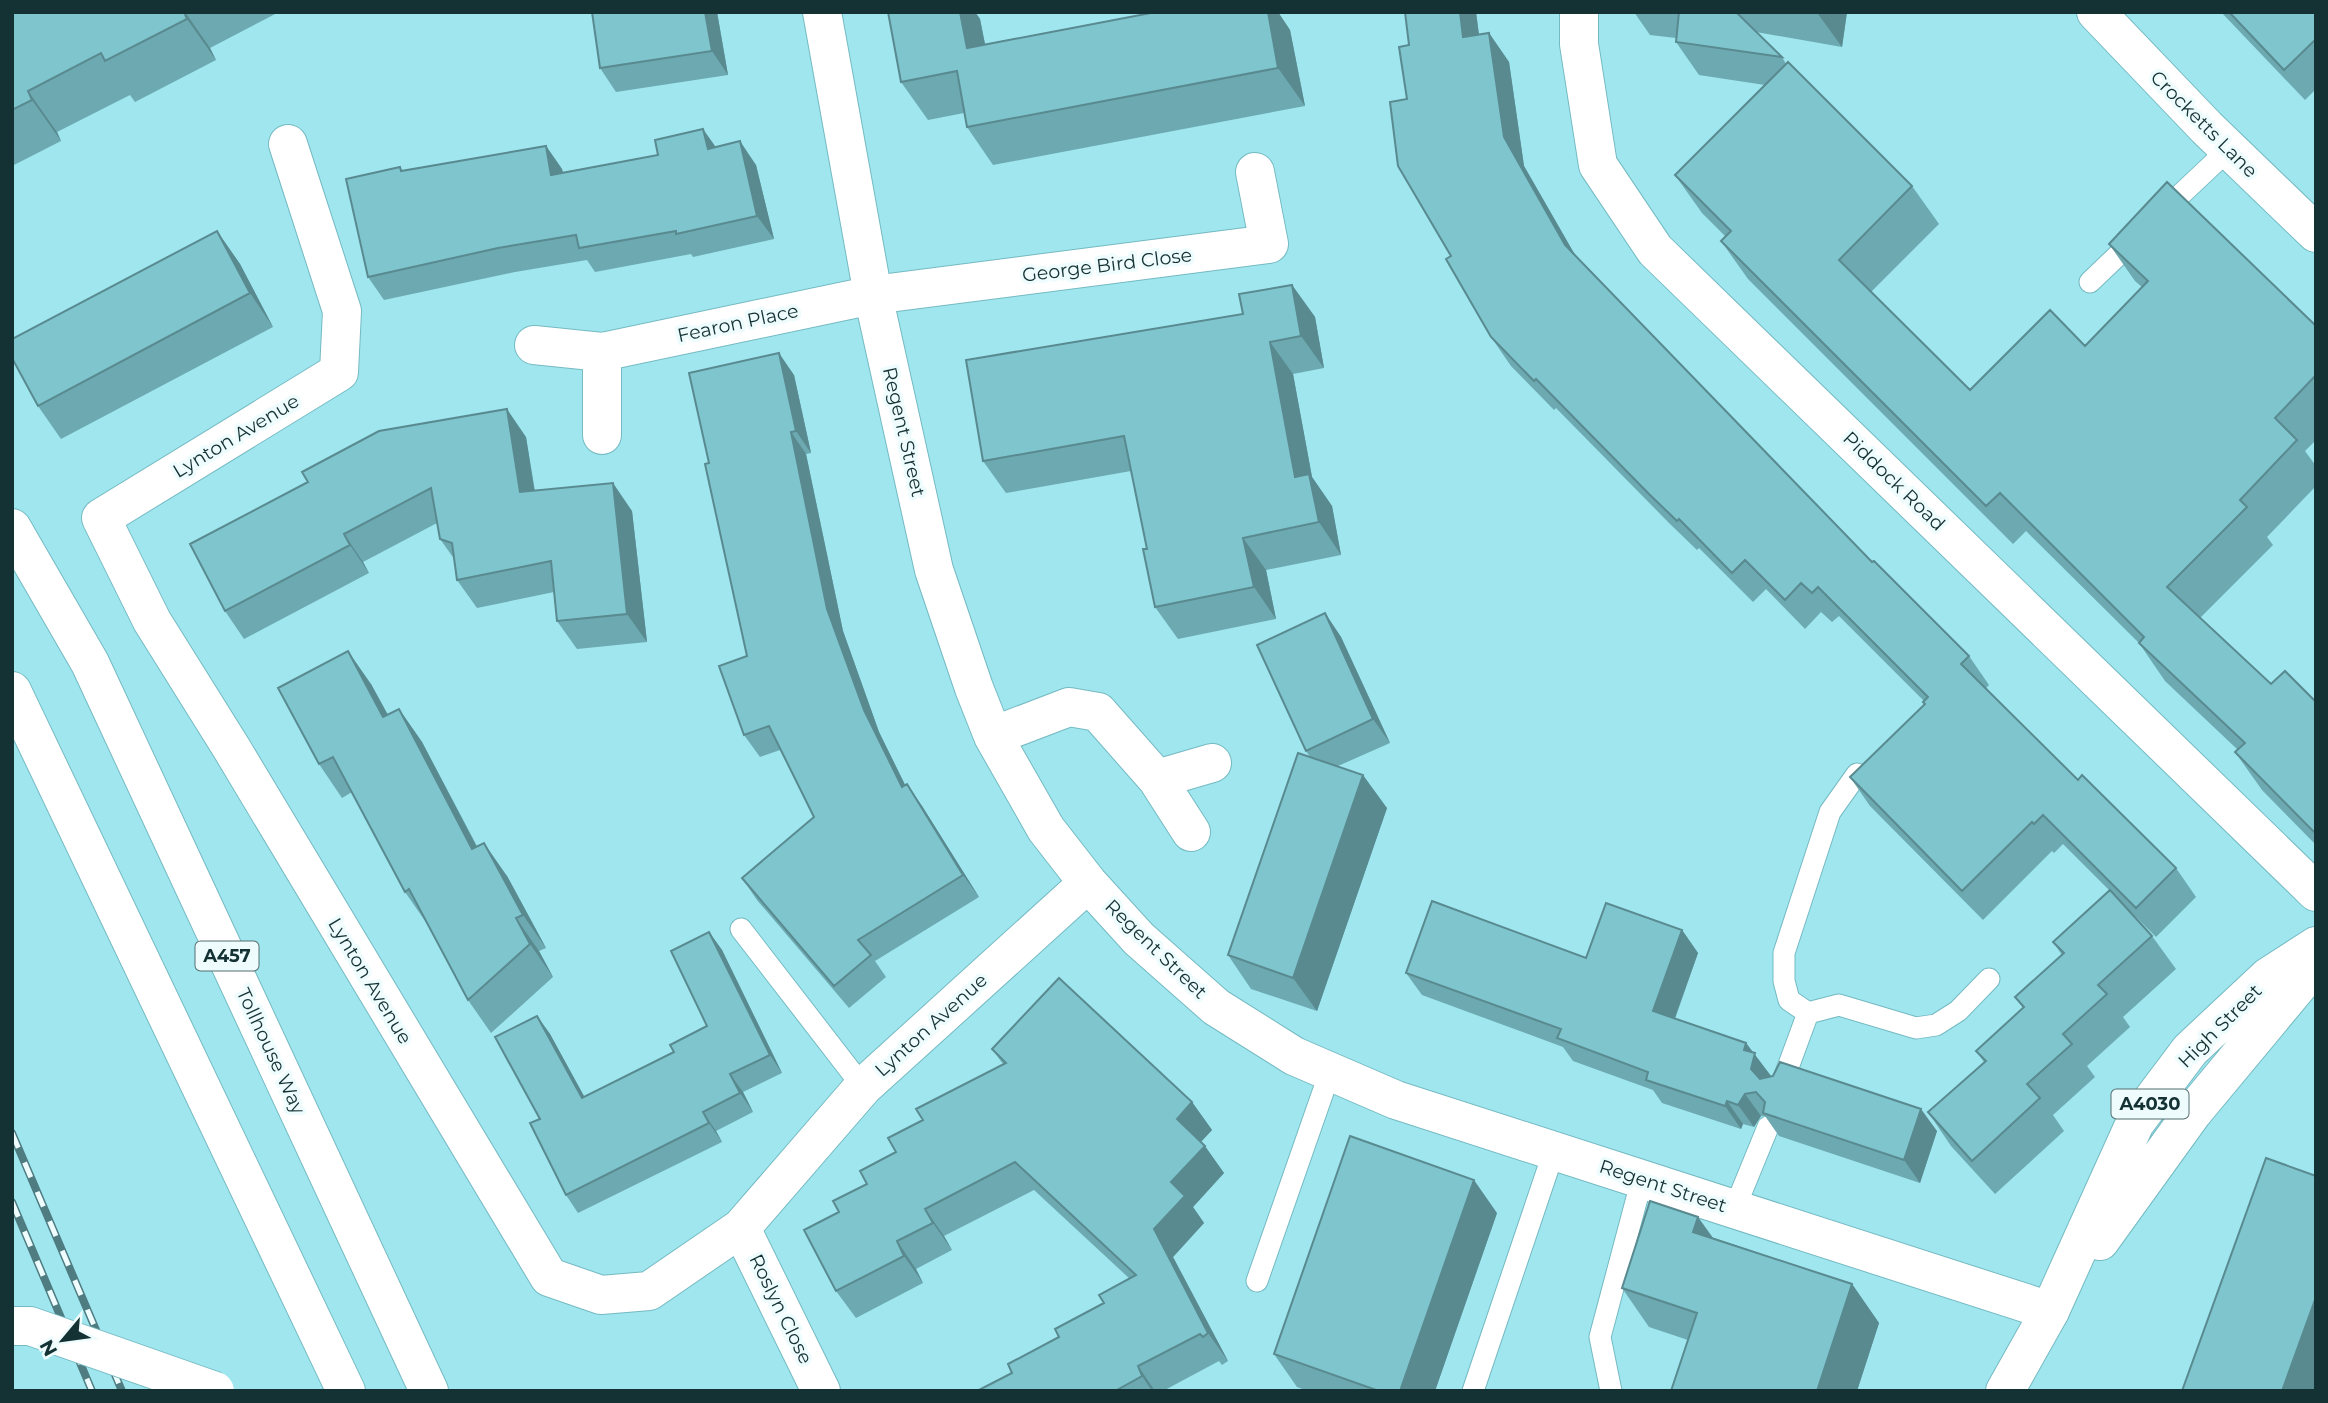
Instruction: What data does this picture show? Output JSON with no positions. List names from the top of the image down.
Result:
{
  "streets": {
    "street": [
      "Crocketts Lane",
      "George Bird Close",
      "Fearon Place",
      "Regent Street",
      "Lynton Avenue",
      "Piddock Road",
      "A457",
      "High Street",
      "Tollhouse Way",
      "A4030",
      "Roslyn Close"
    ]
  },
  "crossings": [
    ["George Bird Close", "Fearon Place"],
    ["George Bird Close", "Regent Street"],
    ["Fearon Place", "Regent Street"],
    ["Regent Street", "Lynton Avenue"],
    ["Regent Street", "High Street"],
    ["Lynton Avenue", "Roslyn Close"]
  ],
  "north": "bottom left"
}
